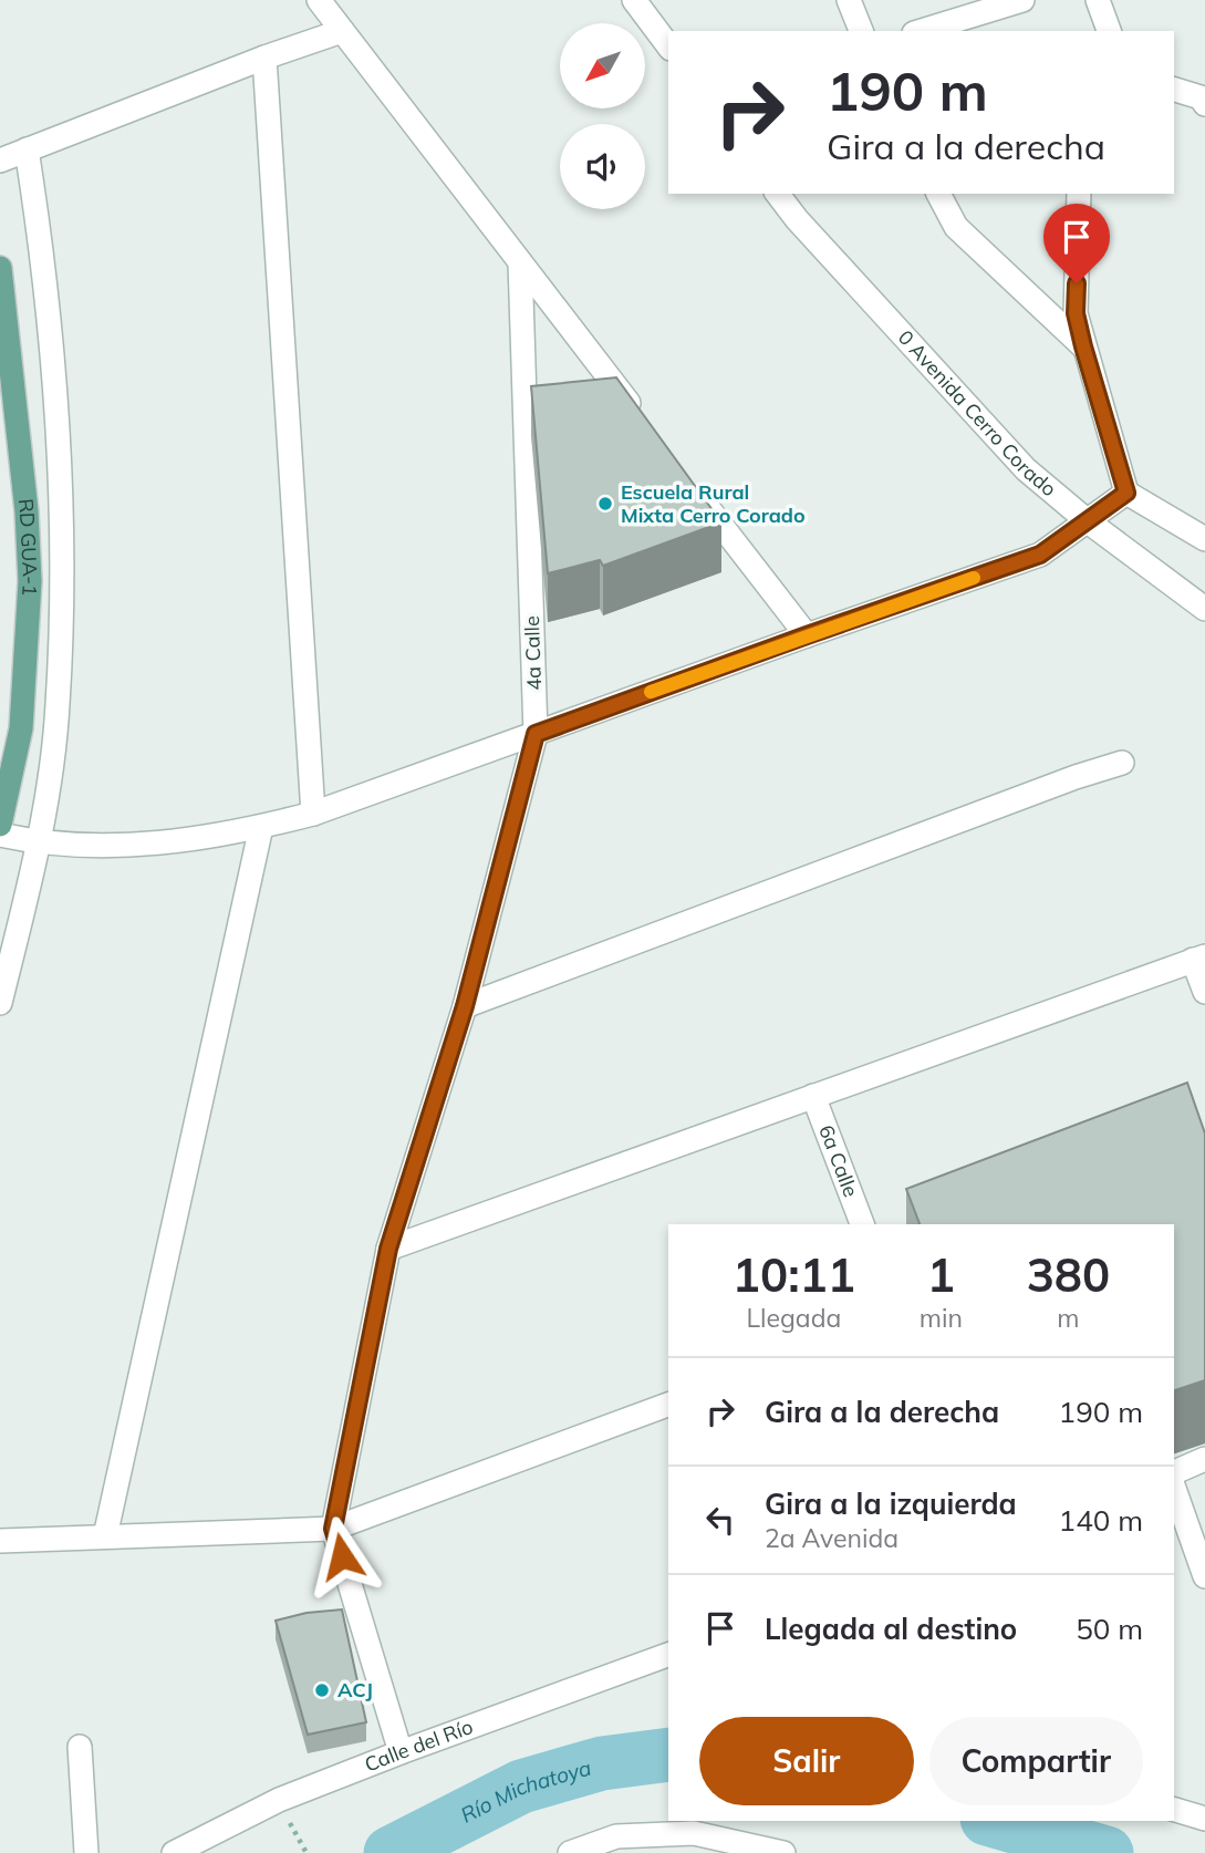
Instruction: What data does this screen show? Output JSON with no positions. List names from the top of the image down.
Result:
{
  "streets": {
    "main road": ["RD GUA-1"],
    "street": [
      "0 Avenida Cerro Corado",
      "4a Calle",
      "6a Calle",
      "Calle del Río"
    ]
  },
  "crossings": [
    ["4a Calle", "Calle del Río"]
  ],
  "water": ["Río Michatoya"],
  "places": ["Escuela Rural Mixta Cerro Corado", "ACJ"],
  "north": "bottom left",
  "page": {
    "turn": ["190 m", "Gira a la derecha"],
    "eta": [
      "10:11",
      "Llegada",
      "1",
      "min",
      "380",
      "m"
    ],
    "list": [
      {
        "name": "Gira a la derecha",
        "value": "190 m"
      },
      {
        "name": "Gira a la izquierda",
        "note": "2a Avenida",
        "value": "140 m"
      },
      {
        "name": "Llegada al destino",
        "value": "50 m"
      }
    ],
    "buttons": ["Salir", "Compartir"]
  }
}
